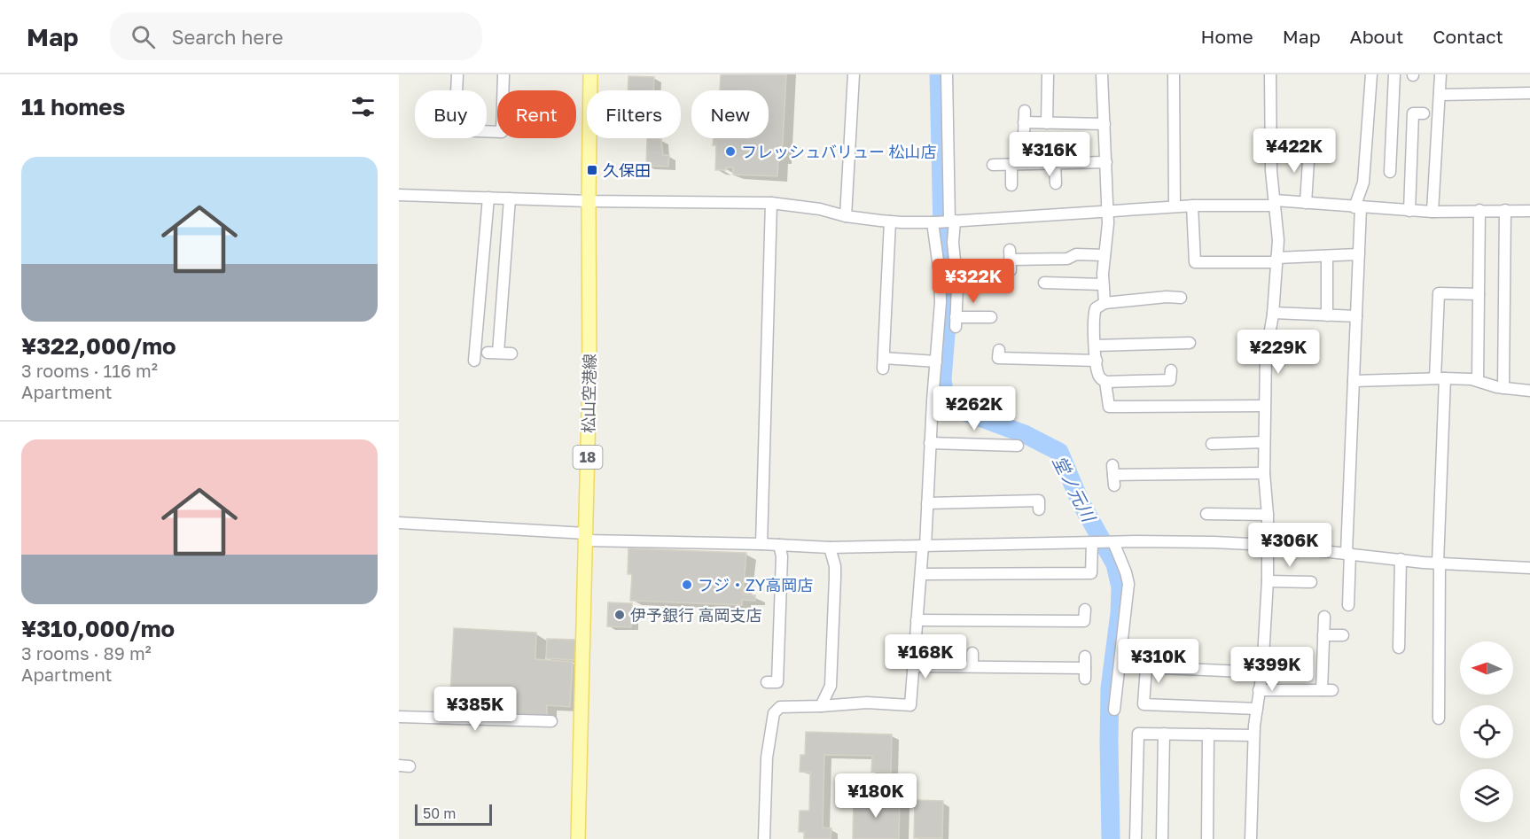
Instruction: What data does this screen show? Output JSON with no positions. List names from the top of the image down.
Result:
{
  "streets": {
    "main road": ["松山空港線", "18"]
  },
  "water": ["堂ノ元川"],
  "places": {
    "other": ["フレッシュバリュー 松山店", "フジ・ZY高岡店", "伊予銀行 高岡支店"],
    "transit": ["久保田"]
  },
  "scale_bar": "50 m",
  "north": "left",
  "page": {
    "header": "Map",
    "search": "Search here",
    "nav": [
      "Home",
      "Map",
      "About",
      "Contact"
    ],
    "heading": "11 homes",
    "chip": [
      "Buy",
      "Rent",
      "Filters",
      "New"
    ],
    "price": [
      "¥422K",
      "¥316K",
      "¥322K",
      "¥229K",
      "¥262K",
      "¥306K",
      "¥168K",
      "¥310K",
      "¥399K",
      "¥385K",
      "¥180K"
    ],
    "list": [
      {
        "name": "¥322,000/mo",
        "note": "3 rooms · 116 m² · Apartment"
      },
      {
        "name": "¥310,000/mo",
        "note": "3 rooms · 89 m² · Apartment"
      }
    ],
    "scale": "50 m"
  }
}
